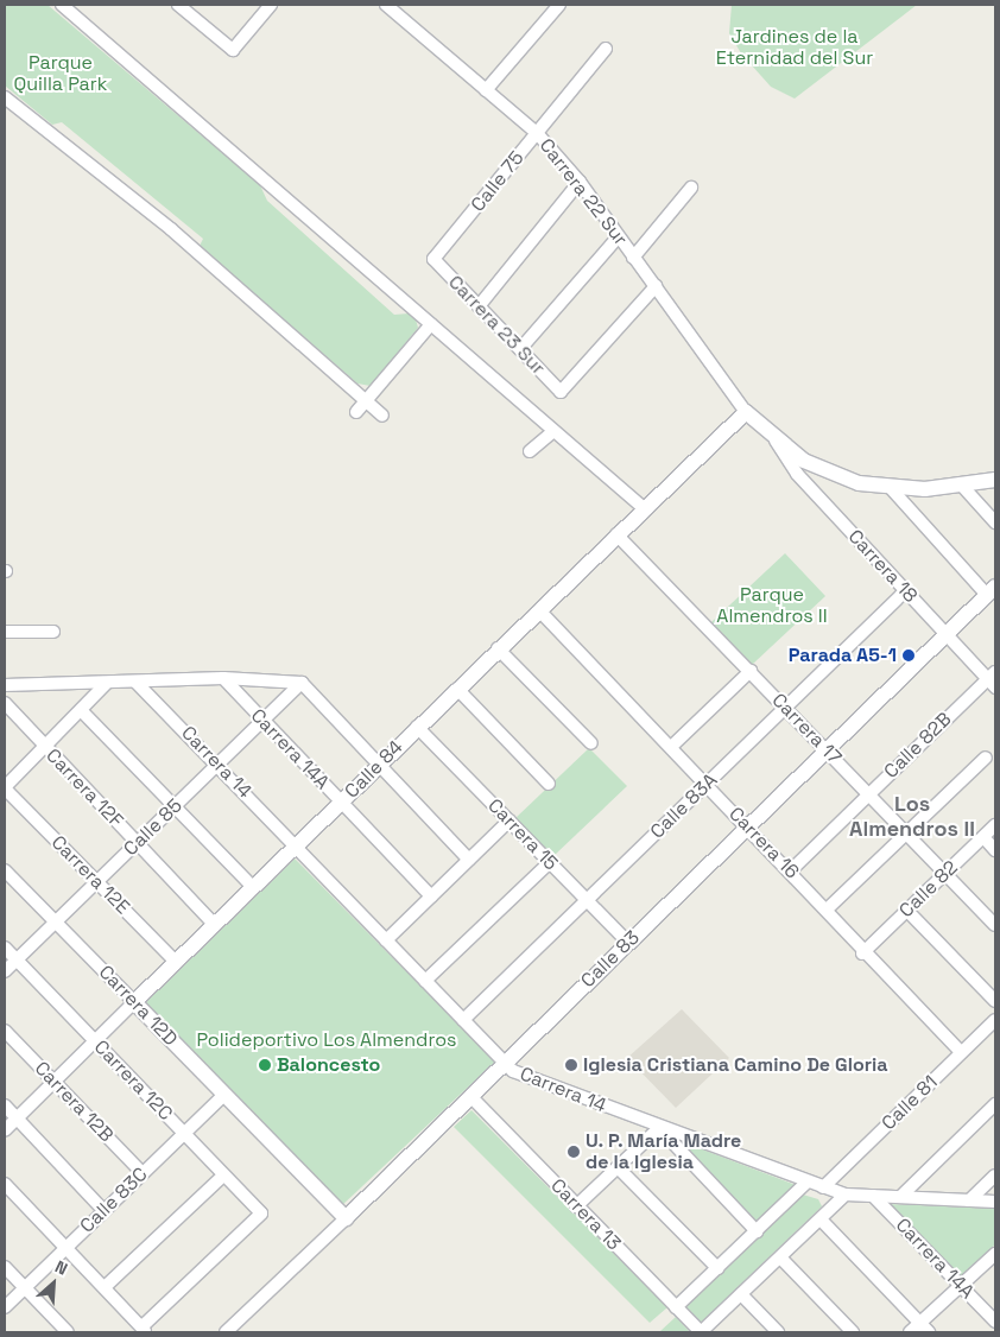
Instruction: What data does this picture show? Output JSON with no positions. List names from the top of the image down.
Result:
{
  "streets": {
    "street": [
      "Calle 75",
      "Carrera 22 Sur",
      "Carrera 23 Sur",
      "Carrera 18",
      "Carrera 17",
      "Calle 82B",
      "Carrera 14A",
      "Carrera 14",
      "Calle 84",
      "Carrera 12F",
      "Calle 83A",
      "Calle 85",
      "Carrera 15",
      "Carrera 16",
      "Carrera 12E",
      "Calle 82",
      "Calle 83",
      "Carrera 12D",
      "Carrera 12C",
      "Carrera 12B",
      "Calle 81",
      "Calle 83C",
      "Carrera 13"
    ]
  },
  "crossings": [
    ["Calle 75", "Carrera 22 Sur"],
    ["Calle 75", "Carrera 23 Sur"],
    ["Carrera 22 Sur", "Carrera 23 Sur"],
    ["Carrera 22 Sur", "Calle 84"],
    ["Carrera 18", "Calle 82B"],
    ["Carrera 18", "Calle 83A"],
    ["Carrera 18", "Calle 83"],
    ["Carrera 17", "Calle 82B"],
    ["Carrera 17", "Calle 84"],
    ["Carrera 17", "Calle 83A"],
    ["Carrera 17", "Calle 82"],
    ["Carrera 17", "Calle 83"],
    ["Calle 82B", "Carrera 16"],
    ["Carrera 14A", "Carrera 14"],
    ["Carrera 14A", "Calle 84"],
    ["Carrera 14A", "Calle 85"],
    ["Carrera 14", "Calle 84"],
    ["Carrera 14", "Calle 83A"],
    ["Carrera 14", "Calle 85"],
    ["Carrera 14", "Calle 83"],
    ["Carrera 14", "Calle 81"],
    ["Calle 84", "Carrera 12F"],
    ["Calle 84", "Carrera 15"],
    ["Calle 84", "Carrera 16"],
    ["Calle 84", "Carrera 12E"],
    ["Calle 84", "Carrera 12D"],
    ["Calle 84", "Carrera 12C"],
    ["Calle 84", "Carrera 12B"],
    ["Carrera 12F", "Calle 85"],
    ["Calle 83A", "Carrera 15"],
    ["Calle 83A", "Carrera 16"],
    ["Calle 85", "Carrera 12E"],
    ["Calle 85", "Carrera 12D"],
    ["Calle 85", "Carrera 12C"],
    ["Carrera 15", "Calle 83"],
    ["Carrera 16", "Calle 82"],
    ["Carrera 16", "Calle 83"],
    ["Carrera 16", "Calle 81"],
    ["Calle 83", "Carrera 12D"],
    ["Calle 83", "Carrera 13"],
    ["Carrera 12D", "Calle 83C"],
    ["Carrera 12C", "Calle 83C"],
    ["Carrera 12B", "Calle 83C"]
  ],
  "districts": ["Los Almendros II"],
  "parks": [
    "Jardines de la Eternidad del Sur",
    "Parque Quilla Park",
    "Parque Almendros II",
    "Polideportivo Los Almendros"
  ],
  "places": [
    "Parada A5-1",
    "Baloncesto",
    "Iglesia Cristiana Camino De Gloria",
    "U. P. María Madre de la Iglesia"
  ],
  "north": "top right"
}
